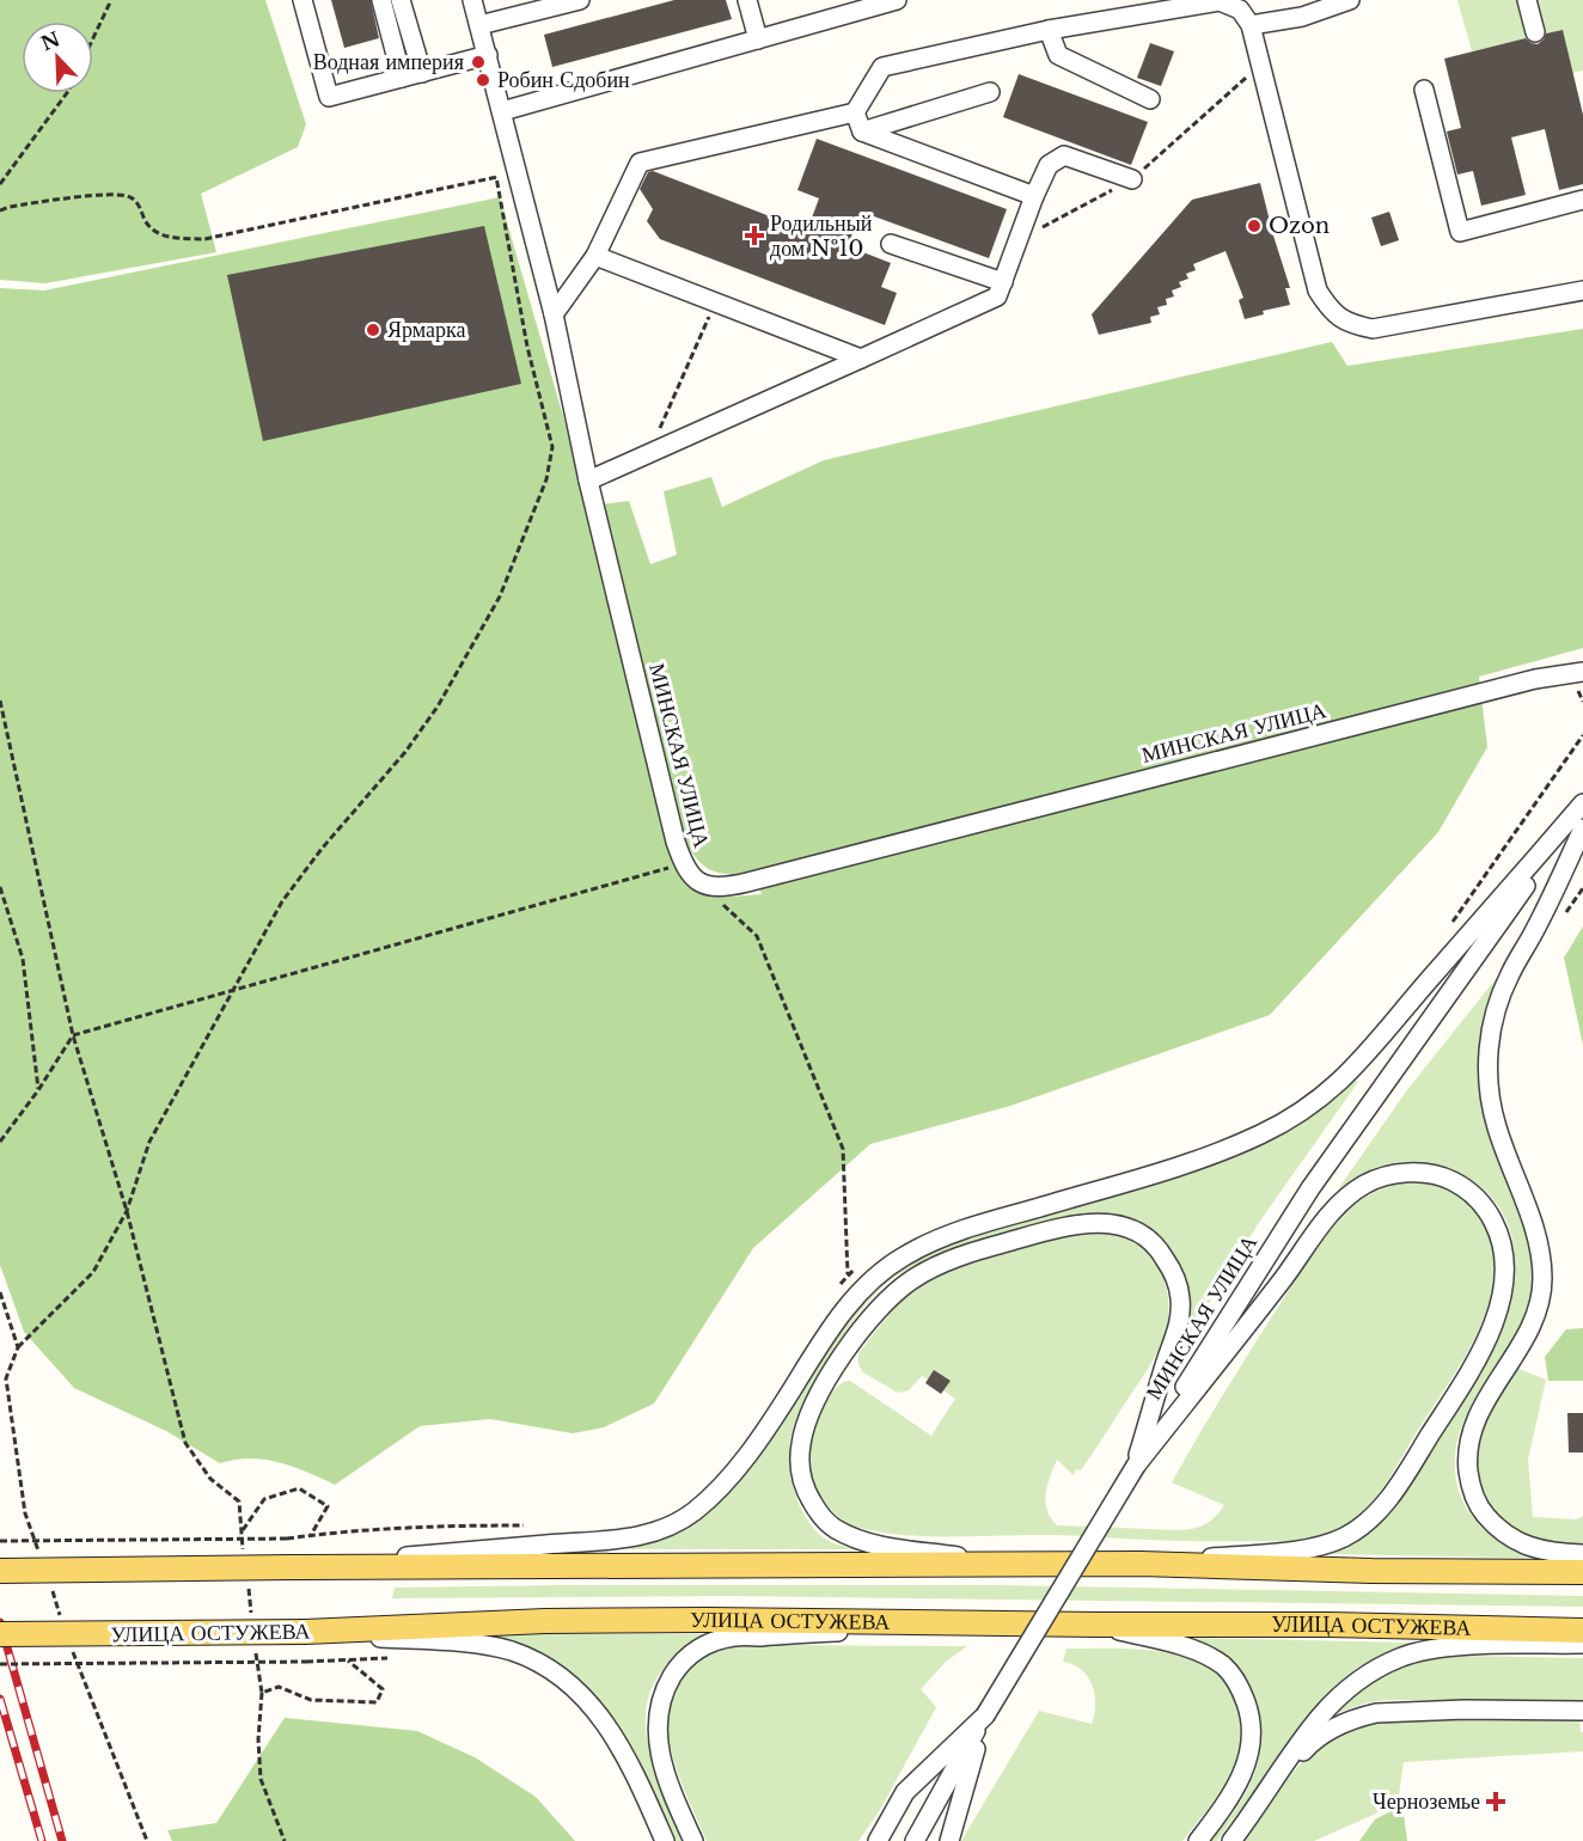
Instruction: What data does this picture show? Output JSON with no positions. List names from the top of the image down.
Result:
{
  "streets": {
    "main road": ["УЛИЦА ОСТУЖЕВА"],
    "street": ["МИНСКАЯ УЛИЦА"]
  },
  "places": {
    "other": [
      "Водная империя",
      "Робин Сдобин",
      "Ozon",
      "Ярмарка"
    ],
    "health": ["Родильный дом №10", "Черноземье"]
  },
  "north": "top left"
}
